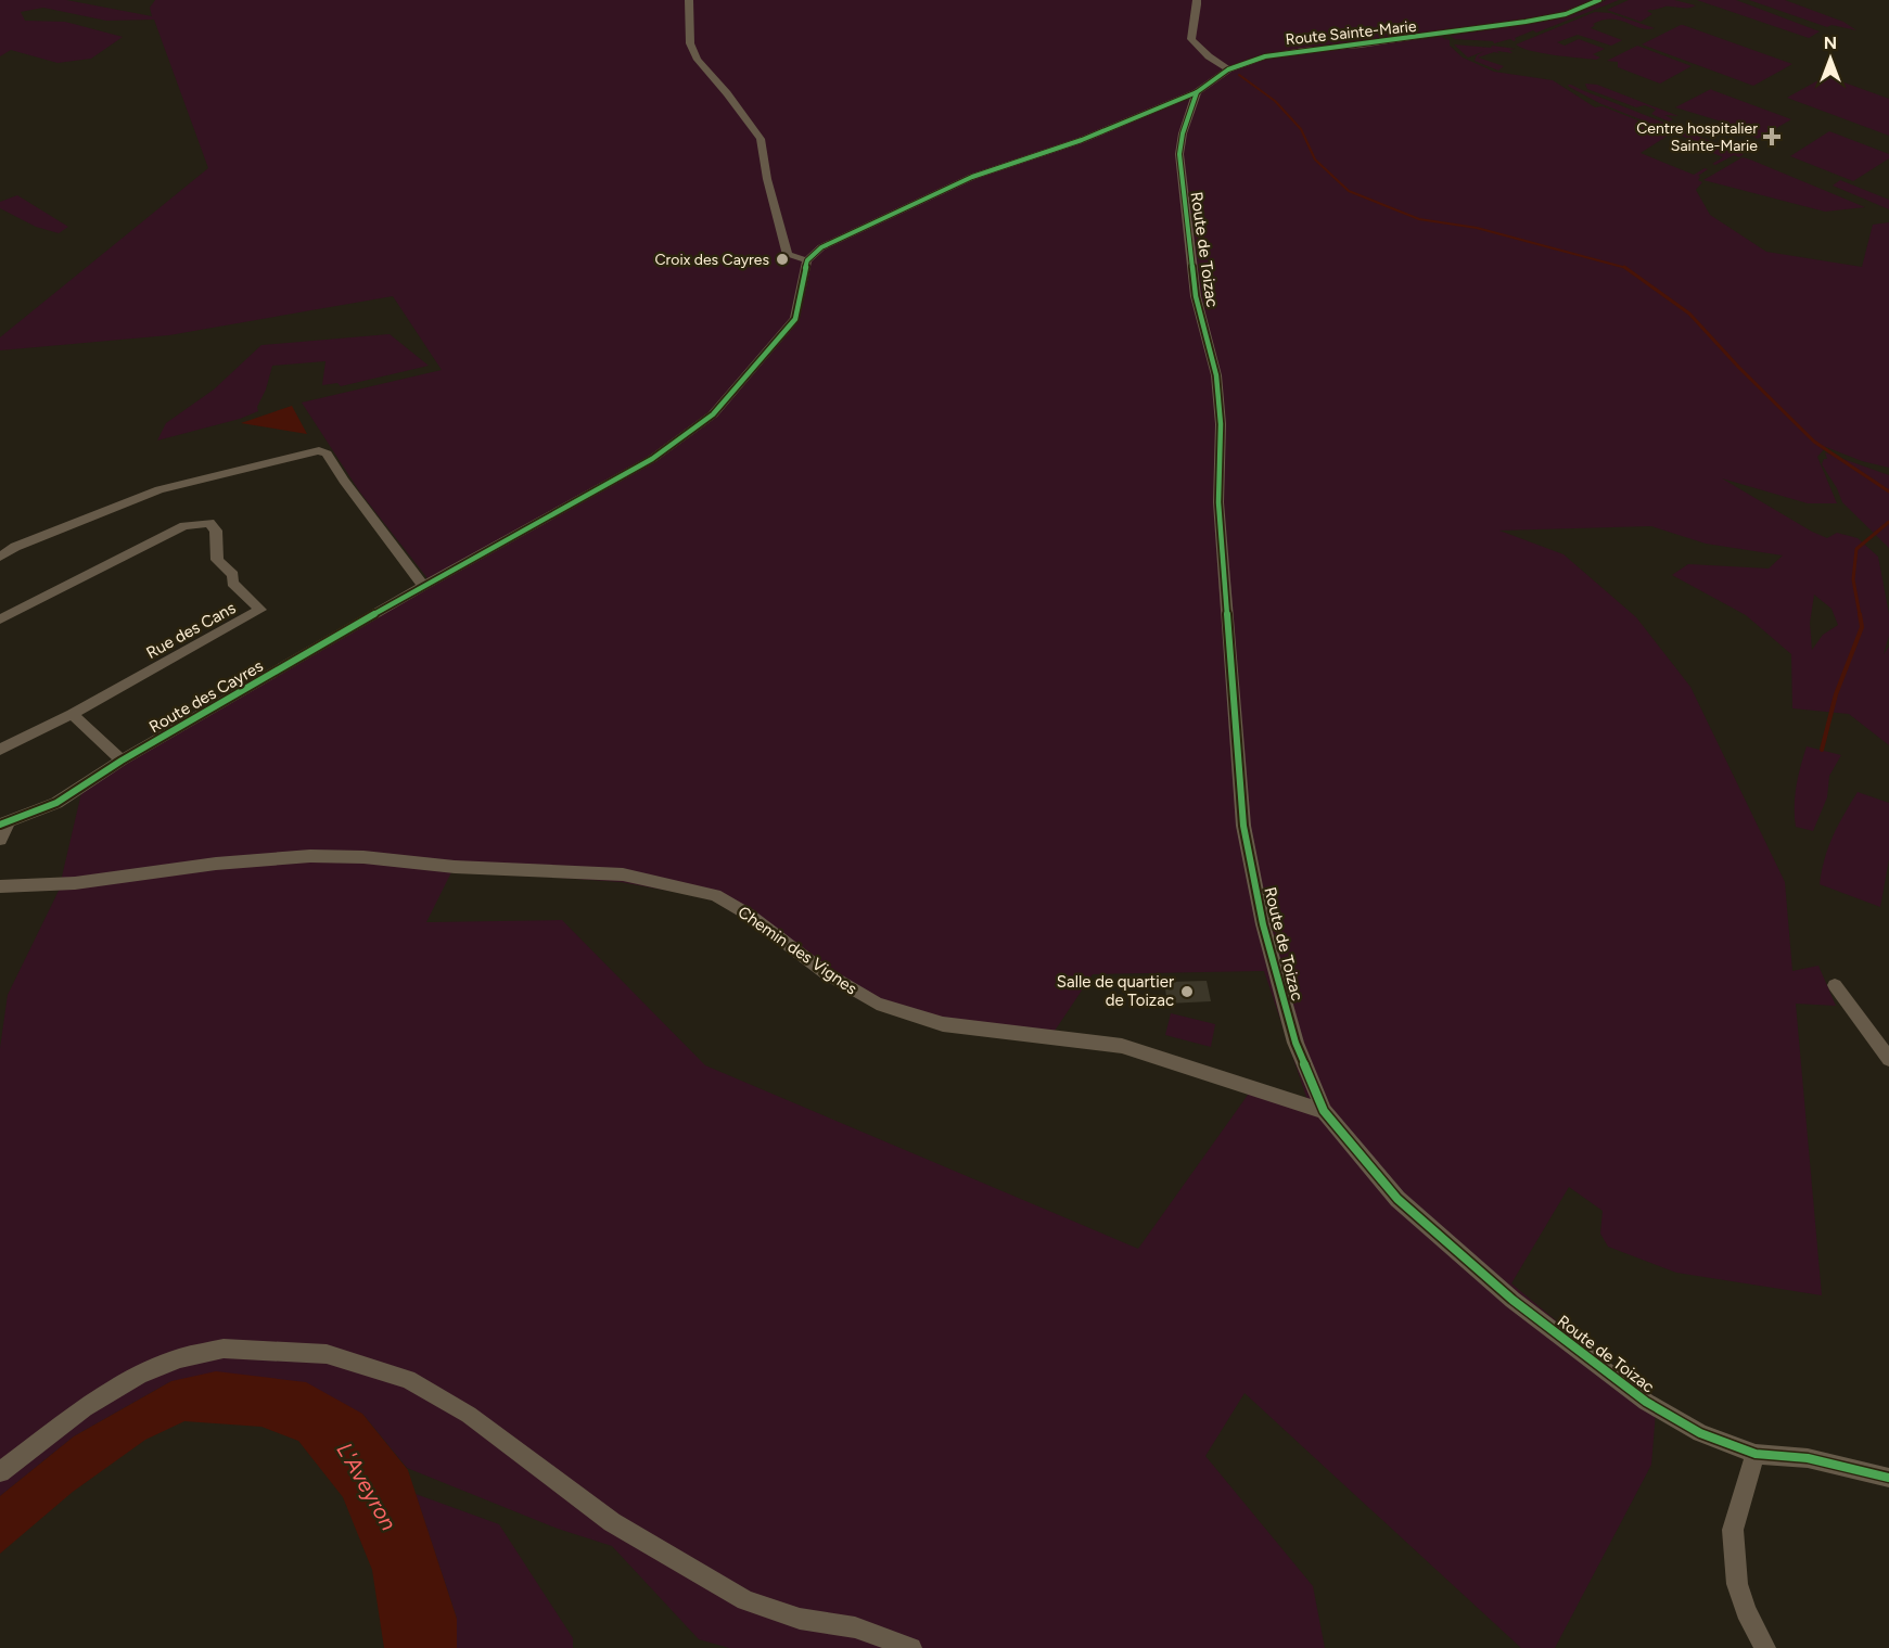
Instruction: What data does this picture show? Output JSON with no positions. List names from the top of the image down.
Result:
{
  "streets": {
    "street": [
      "Route Sainte-Marie",
      "Route de Toizac",
      "Rue des Cans",
      "Route des Cayres",
      "Chemin des Vignes"
    ]
  },
  "crossings": [
    ["Route Sainte-Marie", "Route de Toizac"],
    ["Route Sainte-Marie", "Route des Cayres"],
    ["Route de Toizac", "Chemin des Vignes"]
  ],
  "water": ["L'Aveyron"],
  "places": {
    "health": ["Centre hospitalier Sainte-Marie"],
    "other": ["Croix des Cayres", "Salle de quartier de Toizac"]
  },
  "north": "top"
}
